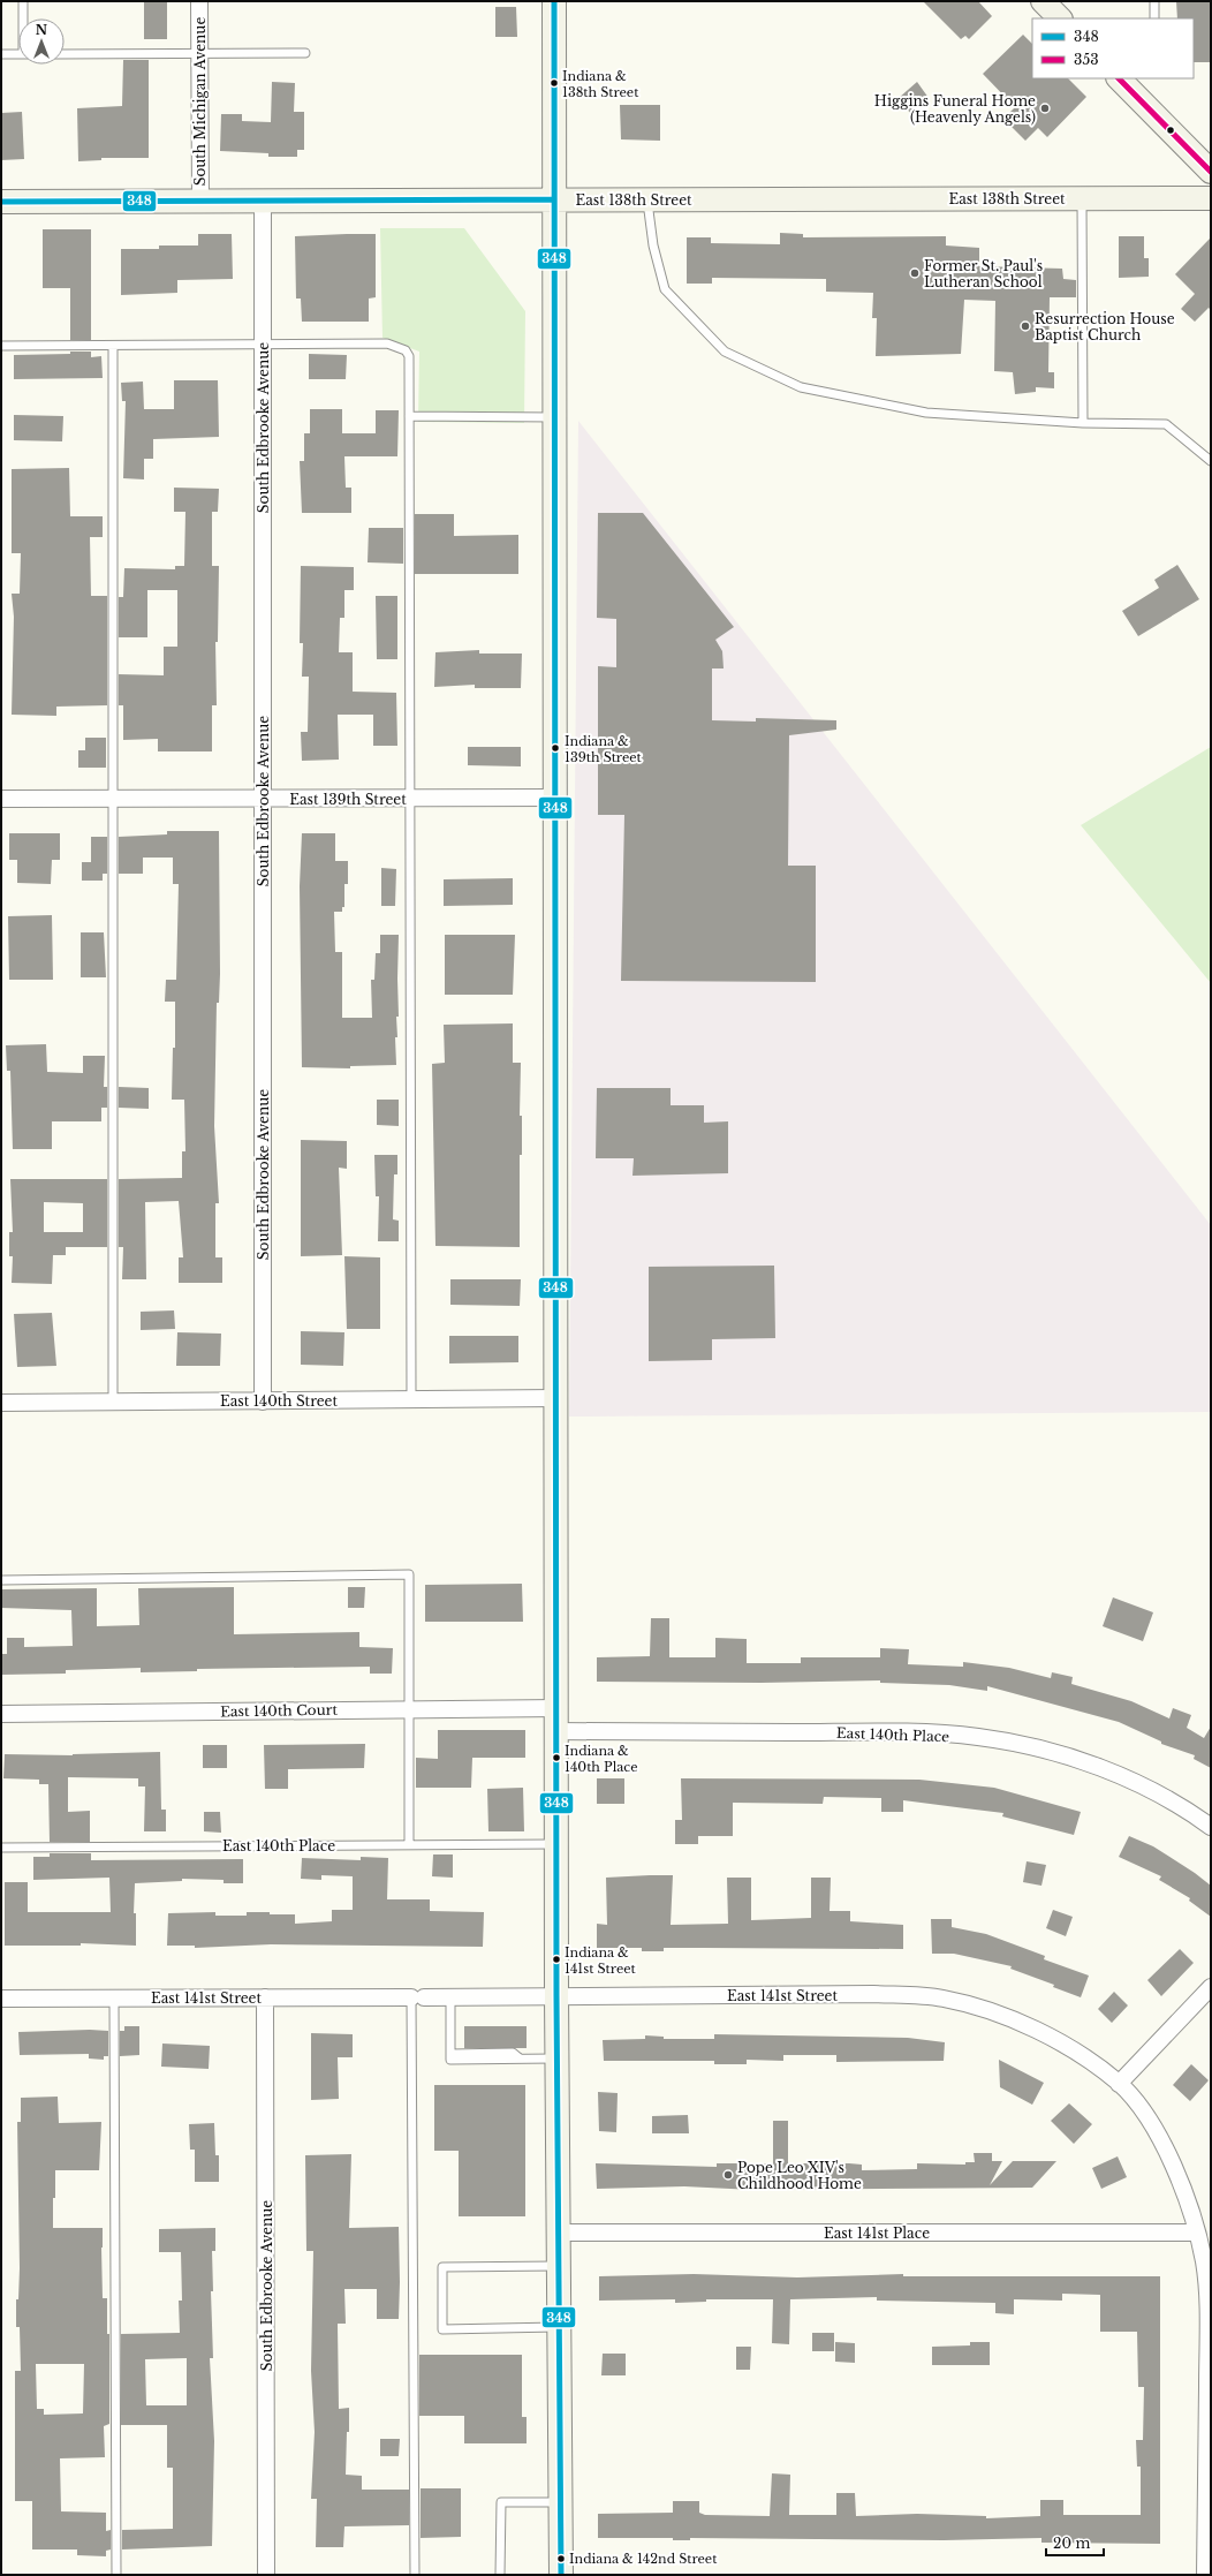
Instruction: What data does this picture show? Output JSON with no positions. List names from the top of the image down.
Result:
{
  "streets": {
    "main road": ["East 138th Street"],
    "street": [
      "South Michigan Avenue",
      "South Edbrooke Avenue",
      "East 139th Street",
      "East 140th Street",
      "East 140th Court",
      "East 140th Place",
      "East 141st Street",
      "East 141st Place"
    ]
  },
  "crossings": [
    ["South Michigan Avenue", "East 138th Street"],
    ["East 138th Street", "South Edbrooke Avenue"],
    ["South Edbrooke Avenue", "East 139th Street"],
    ["South Edbrooke Avenue", "East 140th Street"],
    ["South Edbrooke Avenue", "East 141st Street"],
    ["East 141st Street", "East 141st Place"]
  ],
  "places": [
    "Indiana & 138th Street",
    "Higgins Funeral Home (Heavenly Angels)",
    "Former St. Paul's Lutheran School",
    "Resurrection House Baptist Church",
    "Indiana & 139th Street",
    "Indiana & 140th Place",
    "Indiana & 141st Street",
    "Pope Leo XIV's Childhood Home",
    "Indiana & 142nd Street"
  ],
  "lines": ["transit line 348", "transit line 353"],
  "legend": ["348", "353"],
  "scale_bar": "20 m",
  "north": "top"
}
